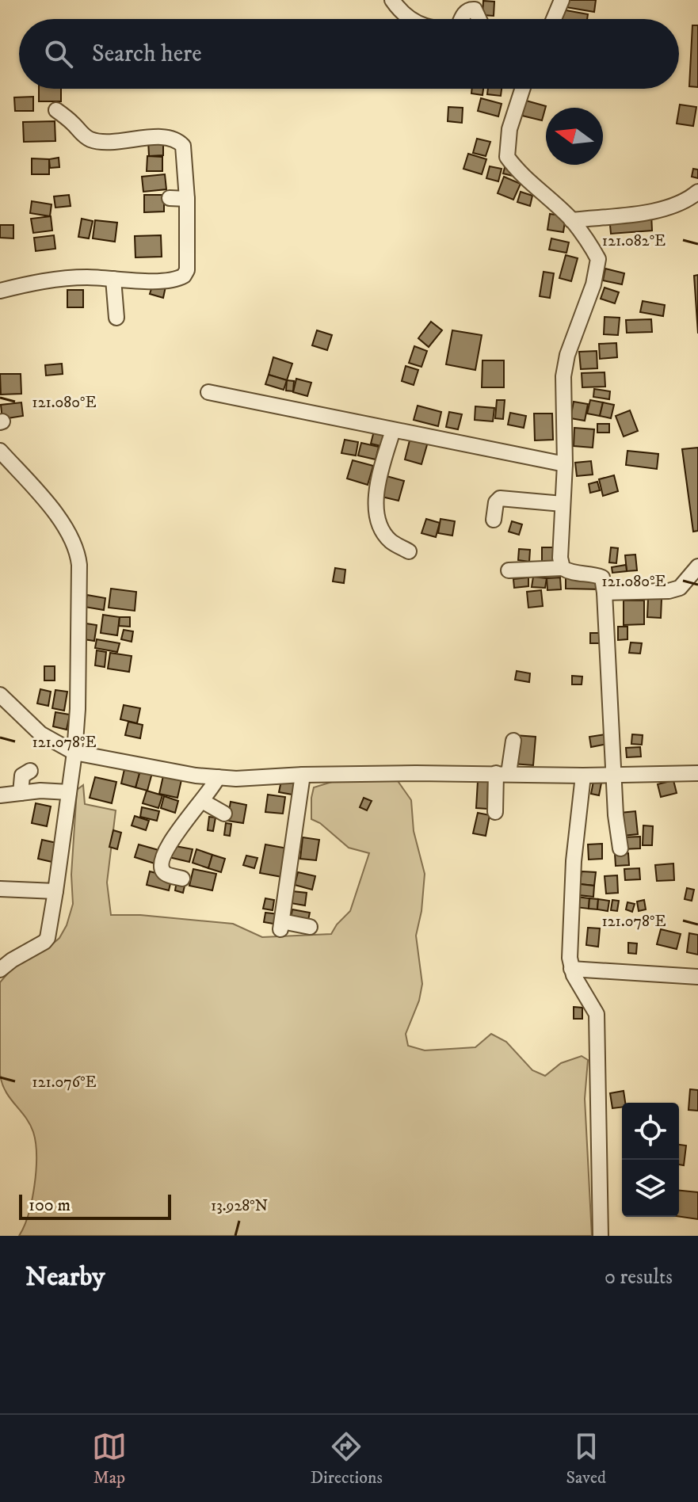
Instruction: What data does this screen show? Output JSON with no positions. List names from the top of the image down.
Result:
{
  "scale_bar": "100 m",
  "north": "left",
  "page": {
    "search": "Search here",
    "scale": "100 m",
    "heading": ["Nearby", "0 results"],
    "nav": ["Map", "Directions", "Saved"]
  },
  "coordinates": [
    "121.082°E",
    "121.080°E",
    "121.078°E",
    "121.076°E",
    "13.928°N"
  ]
}
